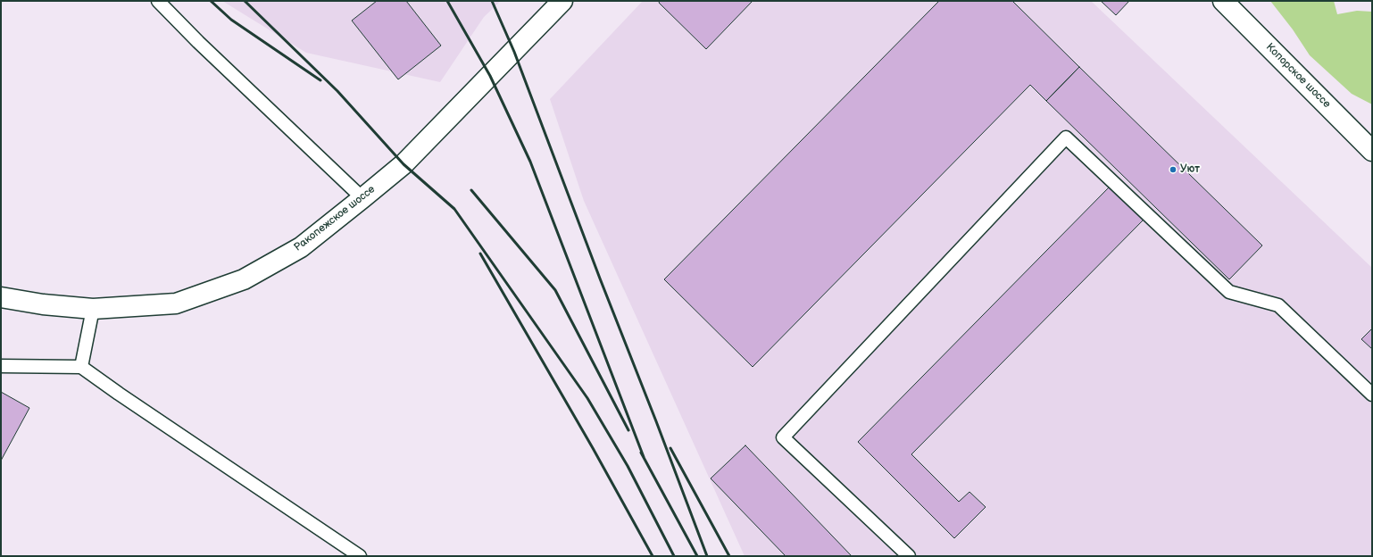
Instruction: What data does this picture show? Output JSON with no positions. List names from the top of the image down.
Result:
{
  "streets": {
    "main road": ["Копорское шоссе", "Ракопежское шоссе"]
  },
  "places": ["Уют"]
}
